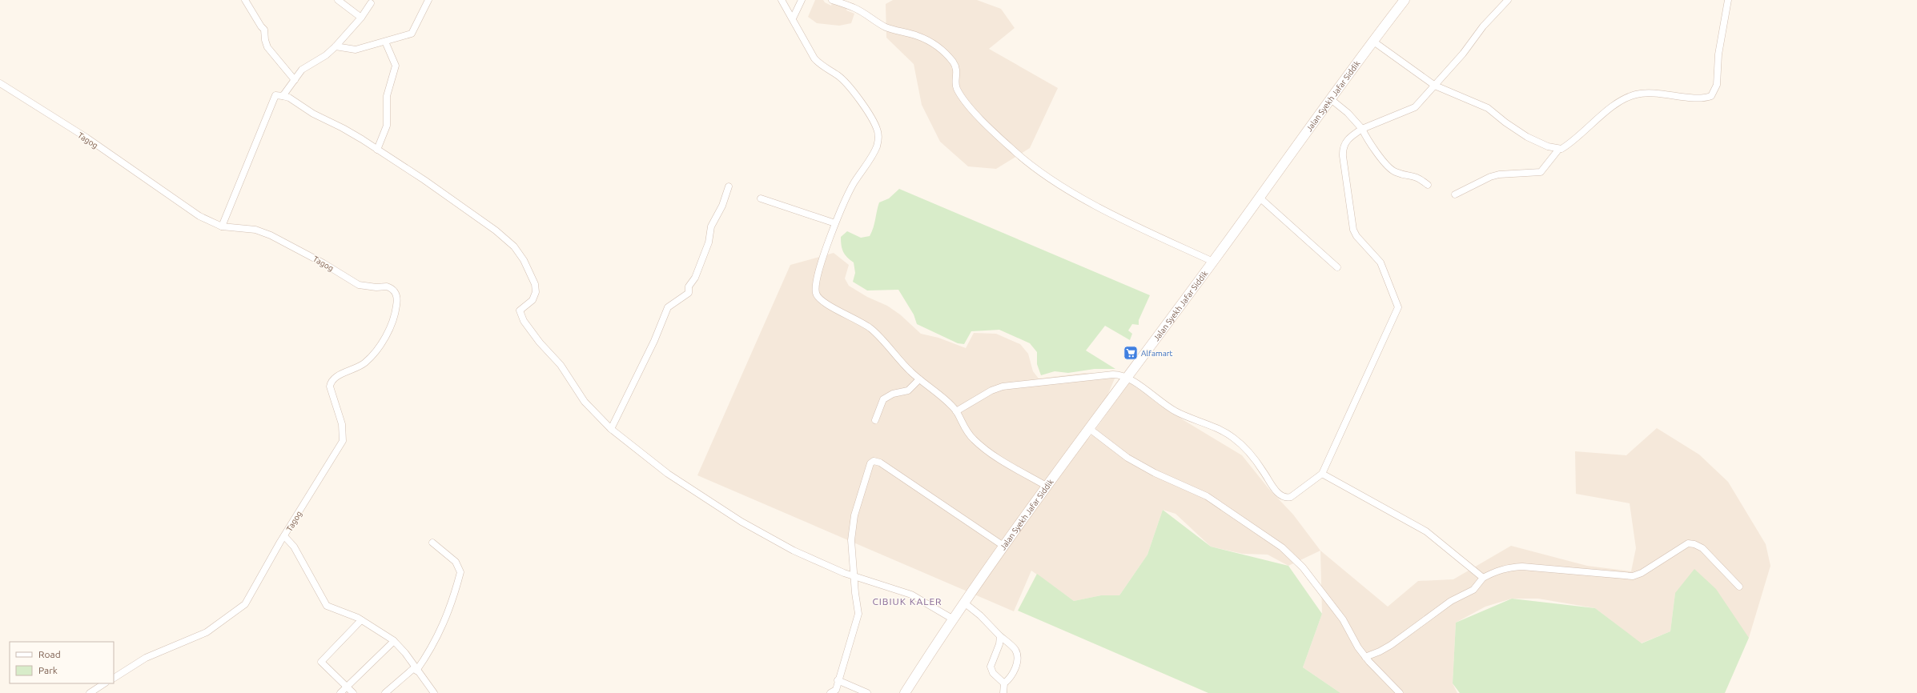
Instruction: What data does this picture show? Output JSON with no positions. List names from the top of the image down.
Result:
{
  "streets": {
    "main road": ["Jalan Syekh Jafar Siddik"],
    "street": ["Tagog"]
  },
  "districts": ["CIBIUK KALER"],
  "places": {
    "supermarket": ["Alfamart"]
  },
  "legend": ["Road", "Park"]
}
